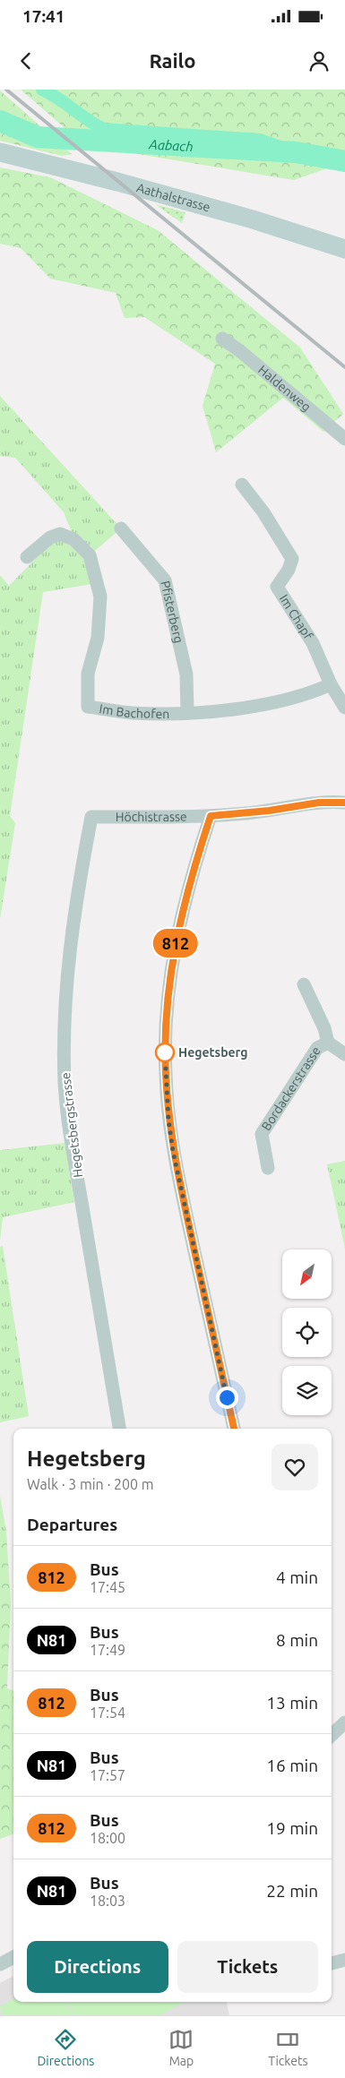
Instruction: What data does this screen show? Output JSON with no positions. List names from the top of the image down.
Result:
{
  "streets": {
    "main road": ["Aathalstrasse"],
    "street": [
      "Haldenweg",
      "Pfisterberg",
      "Im Chapf",
      "Im Bachofen",
      "Höchistrasse",
      "Bordackerstrasse",
      "Hegetsbergstrasse"
    ]
  },
  "crossings": [
    ["Pfisterberg", "Im Bachofen"],
    ["Im Chapf", "Im Bachofen"],
    ["Höchistrasse", "Hegetsbergstrasse"]
  ],
  "water": ["Aabach"],
  "places": ["Hegetsberg"],
  "lines": ["bus line 812"],
  "north": "bottom left",
  "page": {
    "status": "17:41",
    "header": "Railo",
    "on_map": "812",
    "heading": [
      ["Hegetsberg", "Walk · 3 min · 200 m"],
      "Departures"
    ],
    "list": [
      {
        "mark": "812",
        "name": "Bus",
        "note": "17:45",
        "value": "4 min"
      },
      {
        "mark": "N81",
        "name": "Bus",
        "note": "17:49",
        "value": "8 min"
      },
      {
        "mark": "812",
        "name": "Bus",
        "note": "17:54",
        "value": "13 min"
      },
      {
        "mark": "N81",
        "name": "Bus",
        "note": "17:57",
        "value": "16 min"
      },
      {
        "mark": "812",
        "name": "Bus",
        "note": "18:00",
        "value": "19 min"
      },
      {
        "mark": "N81",
        "name": "Bus",
        "note": "18:03",
        "value": "22 min"
      }
    ],
    "buttons": ["Directions", "Tickets"],
    "tabs": ["Directions", "Map", "Tickets"]
  }
}
